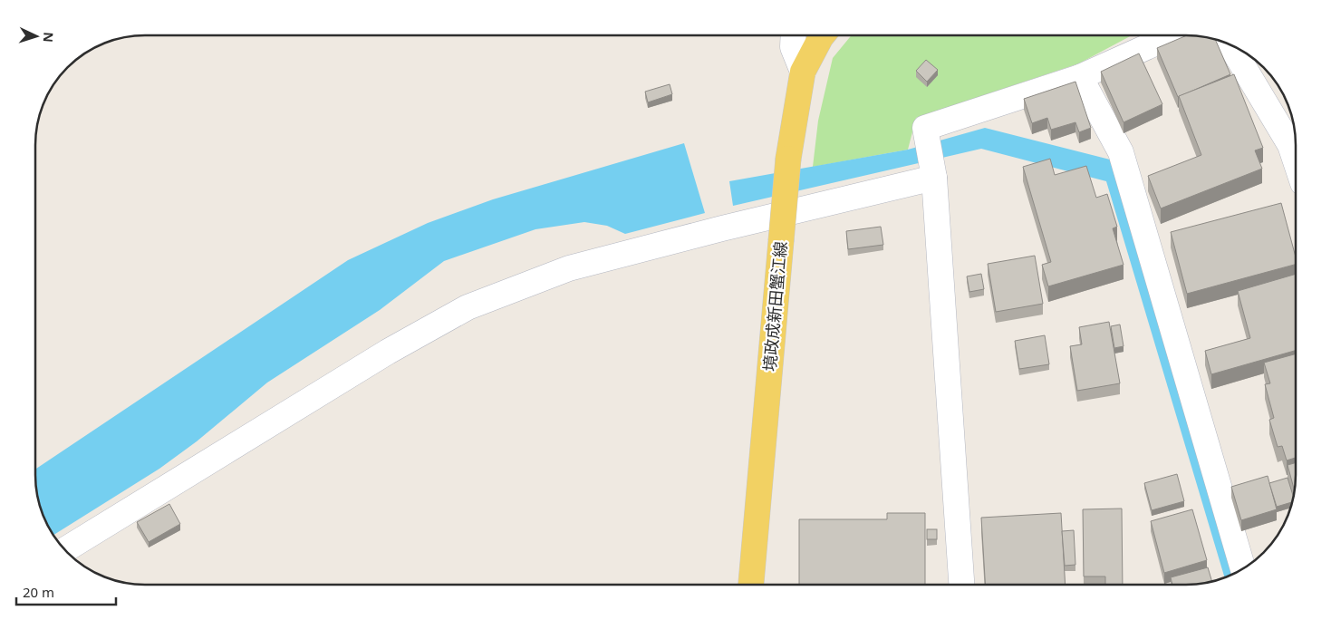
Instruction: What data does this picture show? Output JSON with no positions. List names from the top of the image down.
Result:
{
  "streets": {
    "main road": ["境政成新田蟹江線"]
  },
  "scale_bar": "20 m",
  "north": "right"
}
